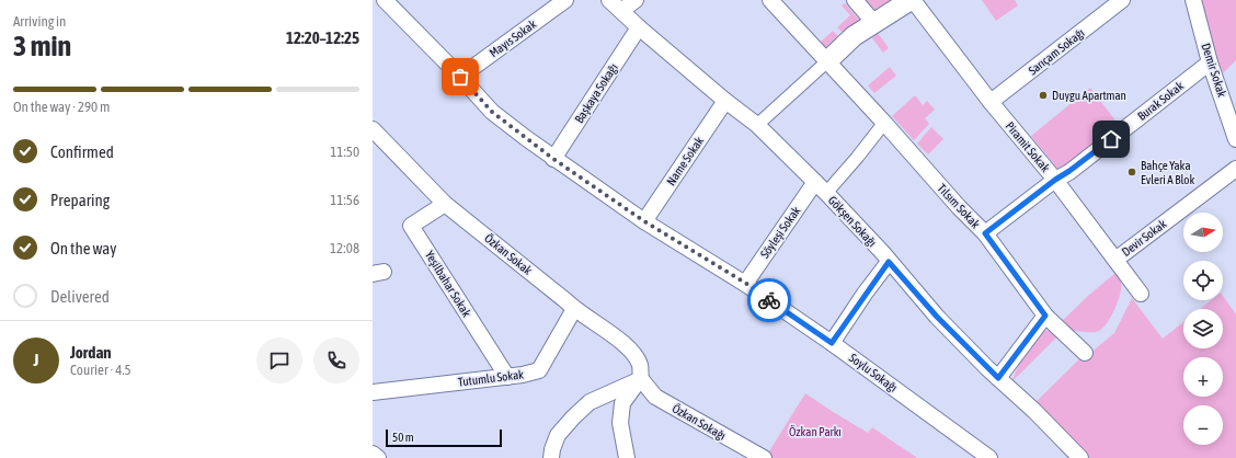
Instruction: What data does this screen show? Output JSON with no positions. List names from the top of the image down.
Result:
{
  "streets": {
    "street": [
      "Mayıs Sokak",
      "Sarıçam Sokağı",
      "Demir Sokak",
      "Başkaya Sokağı",
      "Burak Sokak",
      "Piramit Sokak",
      "Name Sokak",
      "Tılsım Sokak",
      "Gökşen Sokağı",
      "Söyleşi Sokak",
      "Devir Sokak",
      "Özkan Sokak",
      "Yeşilbahar Sokak",
      "Soylu Sokağı",
      "Tutumlu Sokak",
      "Özkan Sokağı"
    ]
  },
  "crossings": [
    ["Mayıs Sokak", "Soylu Sokağı"],
    ["Sarıçam Sokağı", "Piramit Sokak"],
    ["Demir Sokak", "Burak Sokak"],
    ["Başkaya Sokağı", "Gökşen Sokağı"],
    ["Başkaya Sokağı", "Soylu Sokağı"],
    ["Burak Sokak", "Piramit Sokak"],
    ["Burak Sokak", "Tılsım Sokak"],
    ["Piramit Sokak", "Devir Sokak"],
    ["Name Sokak", "Gökşen Sokağı"],
    ["Name Sokak", "Soylu Sokağı"],
    ["Gökşen Sokağı", "Söyleşi Sokak"],
    ["Söyleşi Sokak", "Soylu Sokağı"],
    ["Özkan Sokak", "Yeşilbahar Sokak"],
    ["Özkan Sokak", "Tutumlu Sokak"],
    ["Özkan Sokak", "Özkan Sokağı"],
    ["Yeşilbahar Sokak", "Tutumlu Sokak"]
  ],
  "parks": ["Özkan Parkı"],
  "places": ["Duygu Apartman", "Bahçe Yaka Evleri A Blok"],
  "scale_bar": "50 m",
  "north": "right",
  "page": {
    "heading": ["3 min", "Arriving in", "12:20–12:25"],
    "panel": ["Jordan", "Courier · 4.5"],
    "bar": "On the way · 290 m",
    "list": [
      ["Confirmed", "11:50"],
      ["Preparing", "11:56"],
      ["On the way", "12:08"],
      "Delivered"
    ],
    "map_buttons": ["+", "−"],
    "round": "J",
    "scale": "50 m"
  }
}
